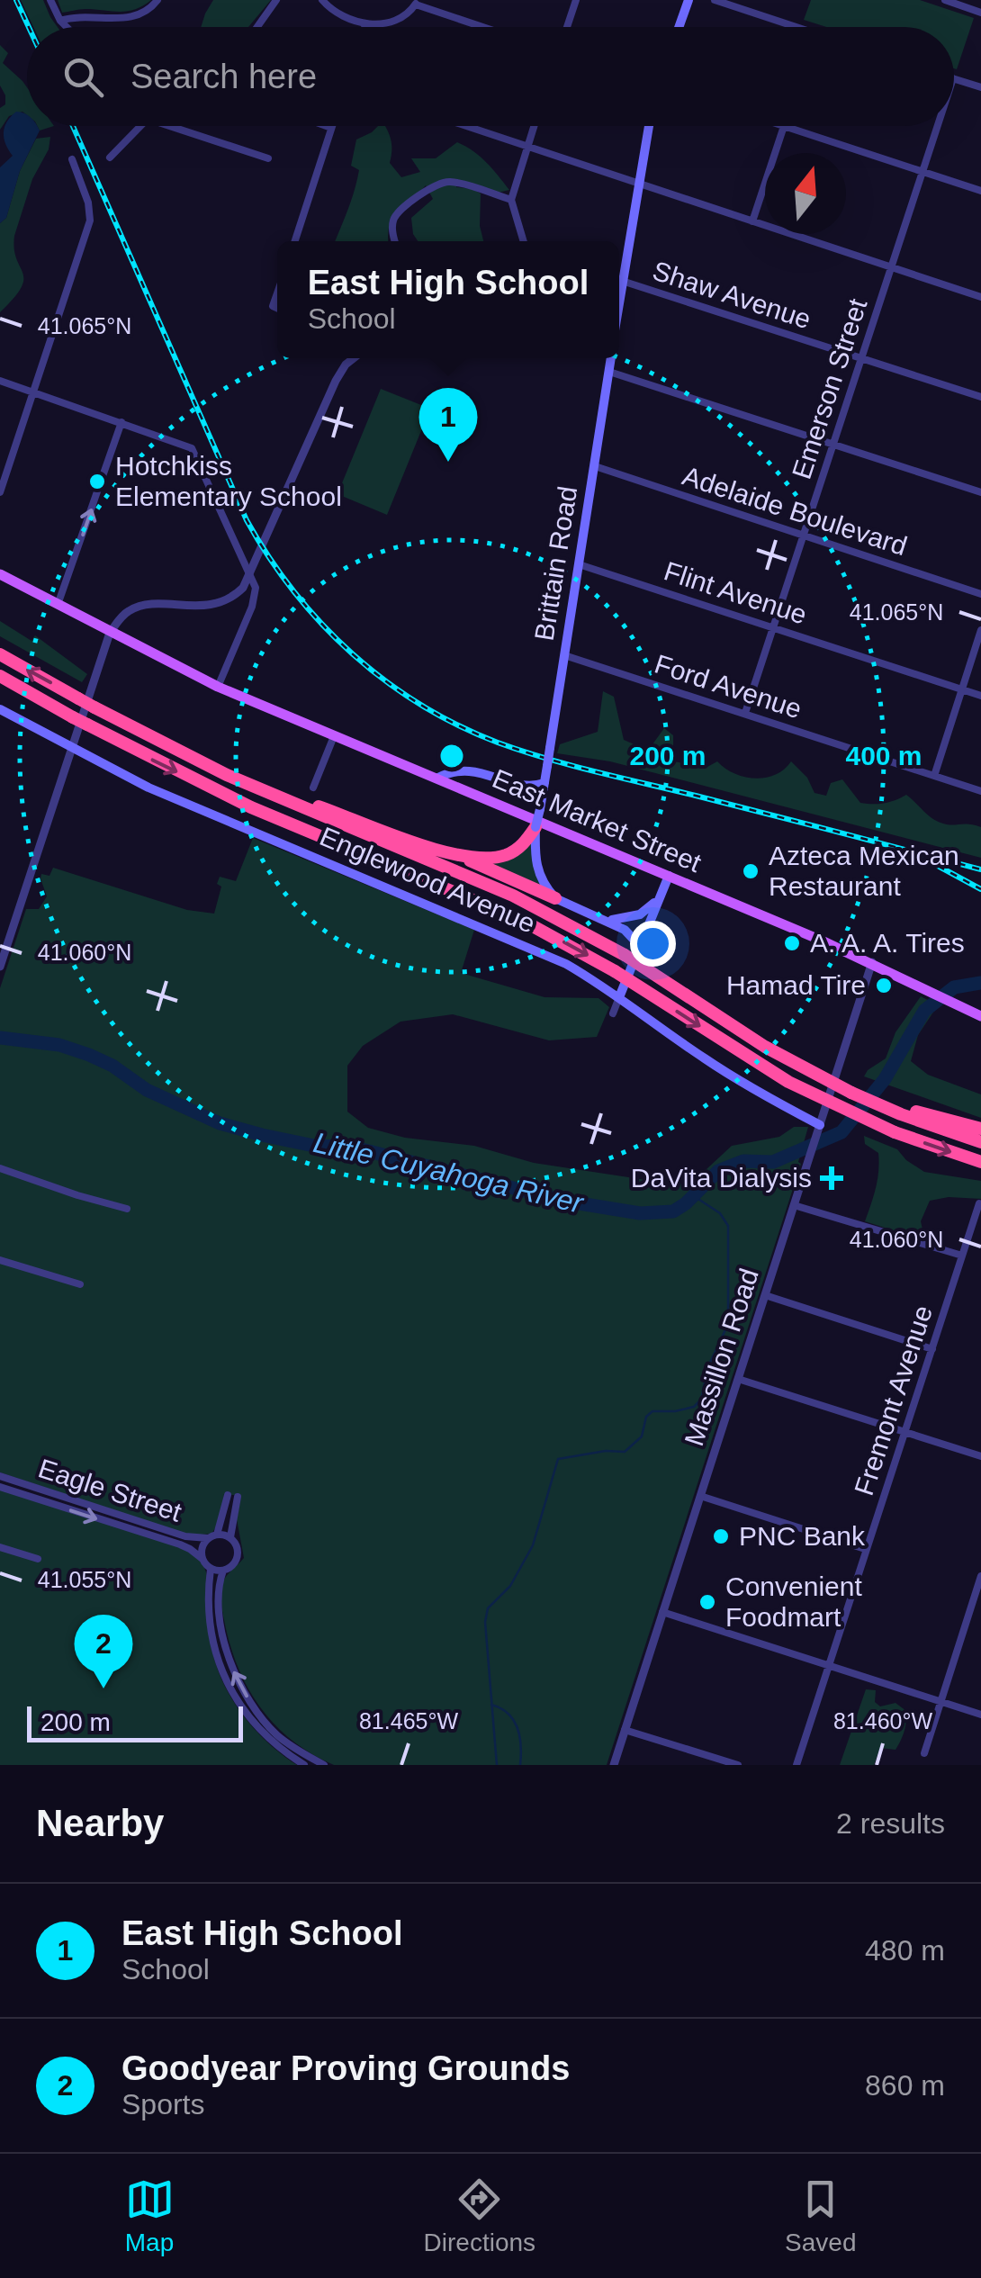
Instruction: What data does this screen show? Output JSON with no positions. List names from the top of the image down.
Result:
{
  "streets": {
    "main road": ["Brittain Road", "East Market Street", "Englewood Avenue"],
    "street": [
      "Shaw Avenue",
      "Emerson Street",
      "Adelaide Boulevard",
      "Flint Avenue",
      "Ford Avenue",
      "Massillon Road",
      "Fremont Avenue",
      "Eagle Street"
    ]
  },
  "crossings": [
    ["Shaw Avenue", "Emerson Street"],
    ["Shaw Avenue", "Brittain Road"],
    ["Emerson Street", "Adelaide Boulevard"],
    ["Emerson Street", "Flint Avenue"],
    ["Emerson Street", "Ford Avenue"],
    ["Adelaide Boulevard", "Brittain Road"],
    ["Brittain Road", "Flint Avenue"],
    ["Brittain Road", "Ford Avenue"],
    ["East Market Street", "Massillon Road"],
    ["Englewood Avenue", "Massillon Road"]
  ],
  "water": ["Little Cuyahoga River"],
  "places": {
    "other": [
      "Hotchkiss Elementary School",
      "Azteca Mexican Restaurant",
      "A. A. A. Tires",
      "Hamad Tire",
      "PNC Bank",
      "Convenient Foodmart"
    ],
    "health": ["DaVita Dialysis"]
  },
  "scale_bar": "200 m",
  "north": "top",
  "page": {
    "search": "Search here",
    "popup": ["East High School", "School"],
    "pins": ["1", "2"],
    "scale": "200 m",
    "heading": ["Nearby", "2 results"],
    "list": [
      {
        "mark": "1",
        "name": "East High School",
        "note": "School",
        "value": "480 m"
      },
      {
        "mark": "2",
        "name": "Goodyear Proving Grounds",
        "note": "Sports",
        "value": "860 m"
      }
    ],
    "nav": ["Map", "Directions", "Saved"]
  },
  "coordinates": [
    "41.065°N",
    "41.060°N",
    "41.055°N",
    "81.465°W",
    "81.460°W"
  ],
  "rings": ["200 m", "400 m"]
}
